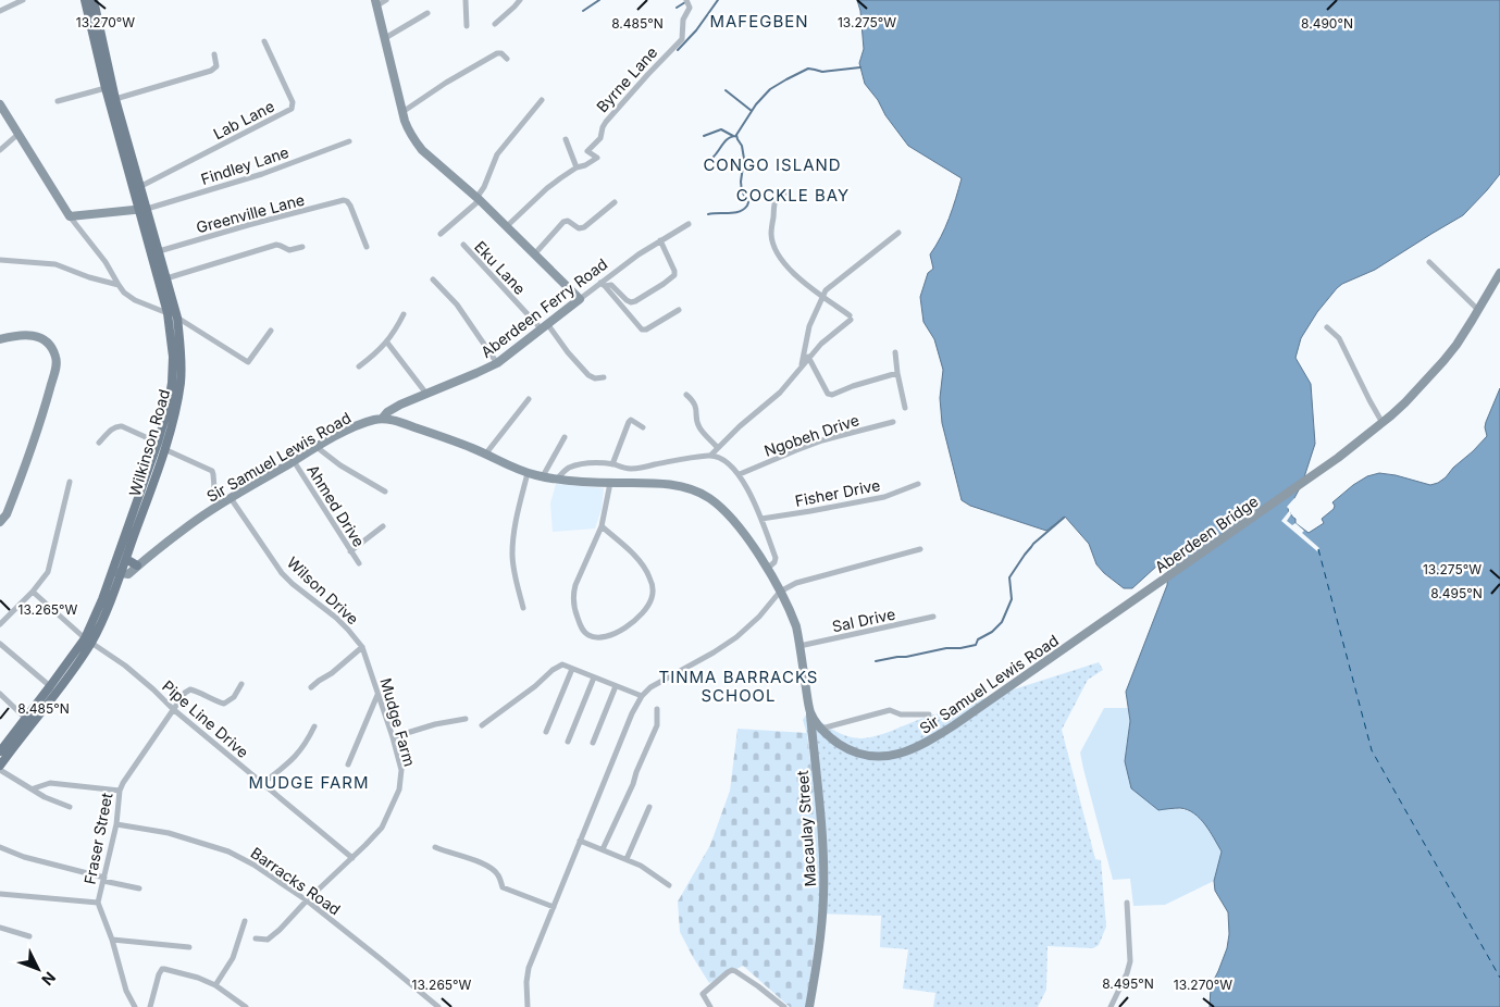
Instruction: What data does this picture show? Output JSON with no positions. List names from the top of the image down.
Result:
{
  "streets": {
    "main road": [
      "Aberdeen Ferry Road",
      "Wilkinson Road",
      "Sir Samuel Lewis Road",
      "Aberdeen Bridge",
      "Macaulay Street"
    ],
    "street": [
      "Byrne Lane",
      "Lab Lane",
      "Findley Lane",
      "Greenville Lane",
      "Eku Lane",
      "Ngobeh Drive",
      "Fisher Drive",
      "Ahmed Drive",
      "Wilson Drive",
      "Sal Drive",
      "Pipe Line Drive",
      "Mudge Farm",
      "Fraser Street",
      "Barracks Road"
    ]
  },
  "crossings": [
    ["Lab Lane", "Wilkinson Road"],
    ["Findley Lane", "Wilkinson Road"],
    ["Greenville Lane", "Wilkinson Road"],
    ["Eku Lane", "Aberdeen Ferry Road"],
    ["Aberdeen Ferry Road", "Sir Samuel Lewis Road"],
    ["Wilkinson Road", "Sir Samuel Lewis Road"],
    ["Wilkinson Road", "Pipe Line Drive"],
    ["Sir Samuel Lewis Road", "Ahmed Drive"],
    ["Sir Samuel Lewis Road", "Aberdeen Bridge"],
    ["Sir Samuel Lewis Road", "Wilson Drive"],
    ["Sir Samuel Lewis Road", "Sal Drive"],
    ["Sir Samuel Lewis Road", "Macaulay Street"],
    ["Wilson Drive", "Mudge Farm"],
    ["Pipe Line Drive", "Mudge Farm"],
    ["Pipe Line Drive", "Fraser Street"],
    ["Mudge Farm", "Barracks Road"],
    ["Fraser Street", "Barracks Road"]
  ],
  "districts": [
    "MAFEGBEN",
    "CONGO ISLAND",
    "COCKLE BAY",
    "TINMA BARRACKS SCHOOL",
    "MUDGE FARM"
  ],
  "north": "bottom right",
  "coordinates": [
    "13.270°W",
    "13.275°W",
    "8.485°N",
    "8.490°N",
    "8.495°N",
    "13.265°W"
  ]
}
